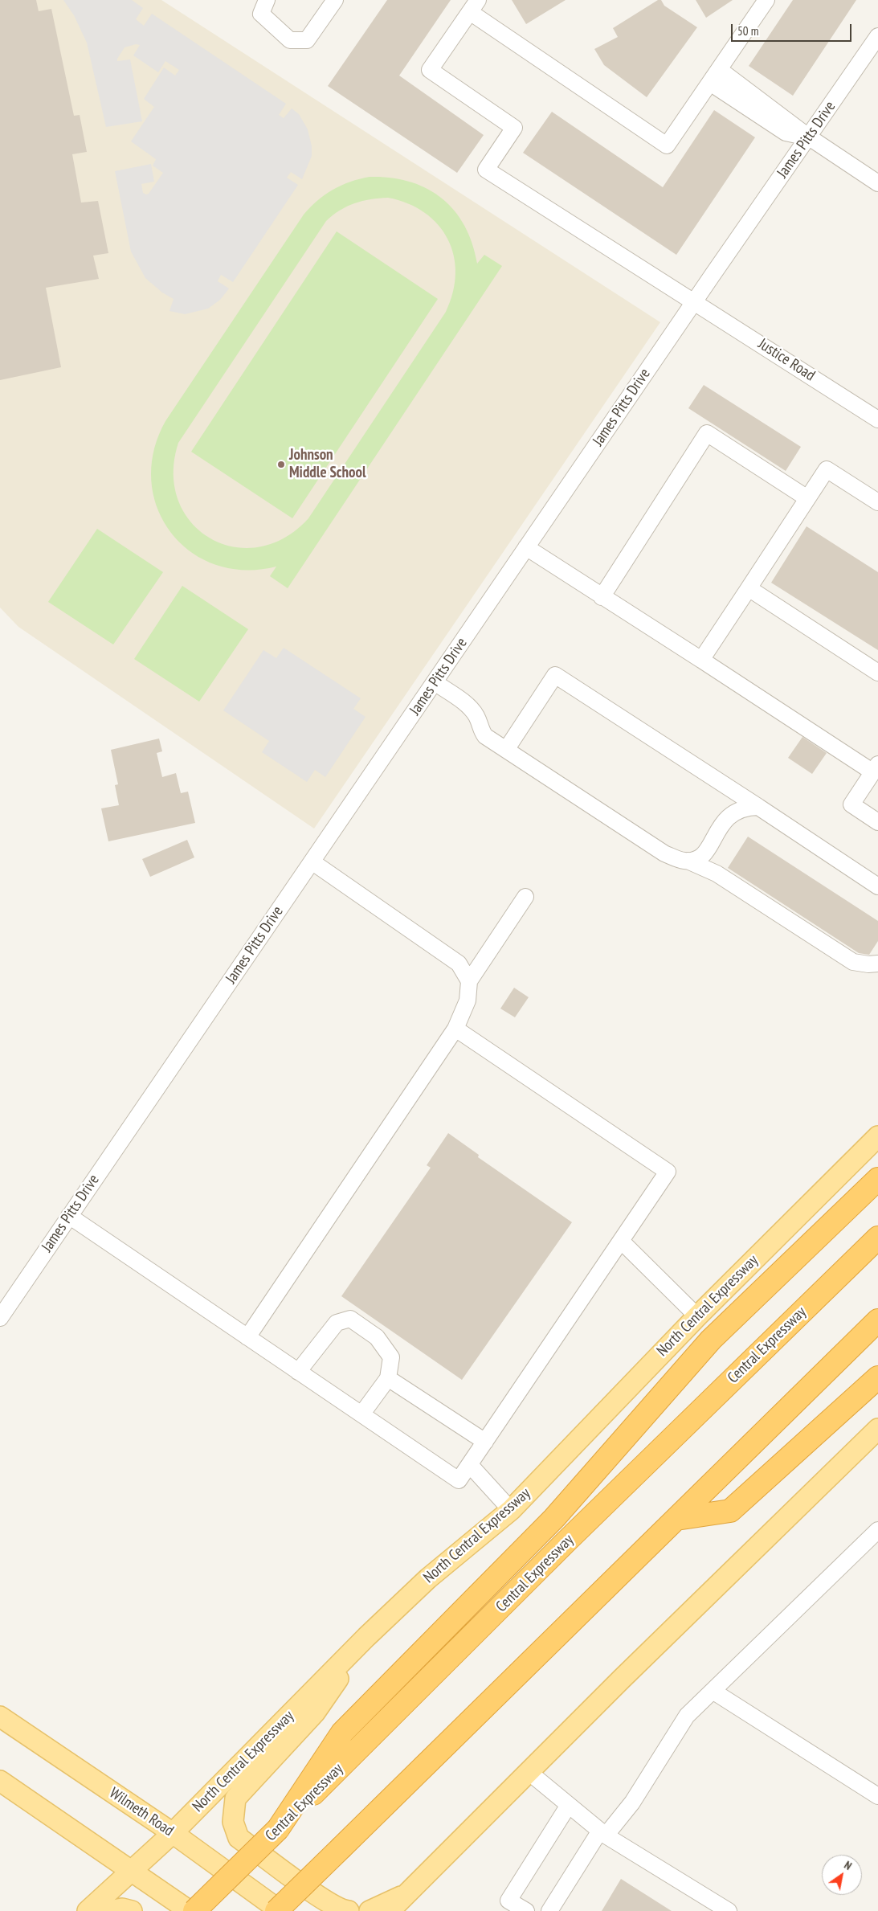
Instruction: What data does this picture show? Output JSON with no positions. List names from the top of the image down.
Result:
{
  "streets": {
    "highway": ["Central Expressway"],
    "main road": ["North Central Expressway", "Wilmeth Road"],
    "street": ["James Pitts Drive", "Justice Road"]
  },
  "crossings": [
    ["James Pitts Drive", "Justice Road"],
    ["North Central Expressway", "Wilmeth Road"]
  ],
  "places": ["Johnson Middle School"],
  "scale_bar": "50 m",
  "north": "top right"
}
